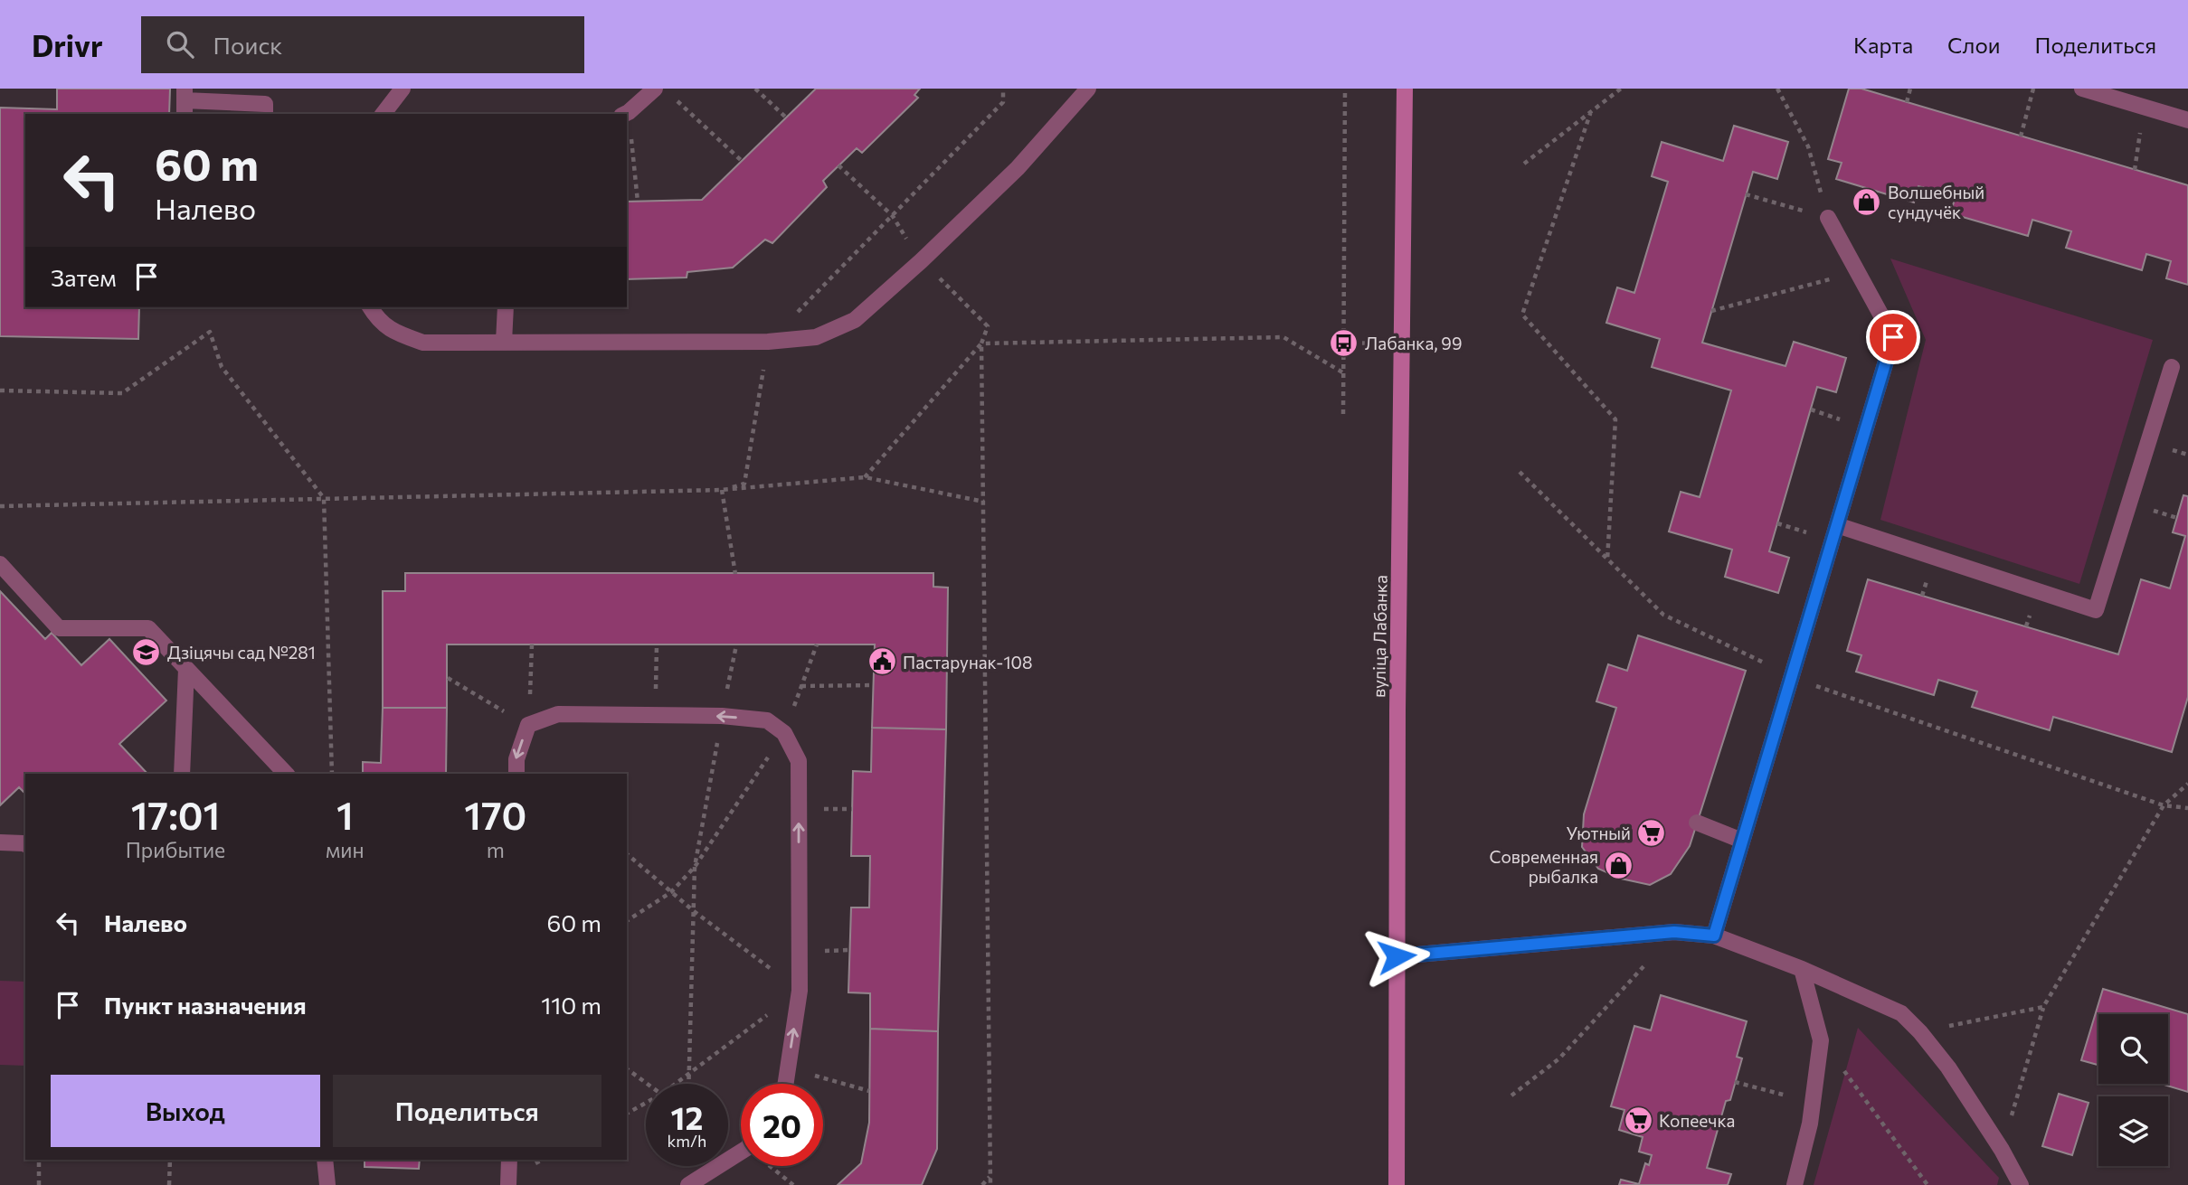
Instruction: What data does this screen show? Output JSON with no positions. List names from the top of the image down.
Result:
{
  "streets": {
    "main road": ["вуліца Лабанка"]
  },
  "places": {
    "shop": ["Волшебный сундучёк", "Современная рыбалка"],
    "bus stop": ["Лабанка, 99"],
    "school or university": ["Дзіцячы сад №281"],
    "public building": ["Пастарунак-108"],
    "supermarket": ["Уютный", "Копеечка"]
  },
  "page": {
    "header": "Drivr",
    "search": "Поиск",
    "nav": ["Карта", "Слои", "Поделиться"],
    "turn": ["60 m", "Налево"],
    "then": "Затем",
    "eta": [
      "17:01",
      "Прибытие",
      "1",
      "мин",
      "170",
      "m"
    ],
    "list": [
      {
        "name": "Налево",
        "value": "60 m"
      },
      {
        "name": "Пункт назначения",
        "value": "110 m"
      }
    ],
    "buttons": ["Выход", "Поделиться"],
    "speed": "12 km/h",
    "limit": "20"
  }
}
